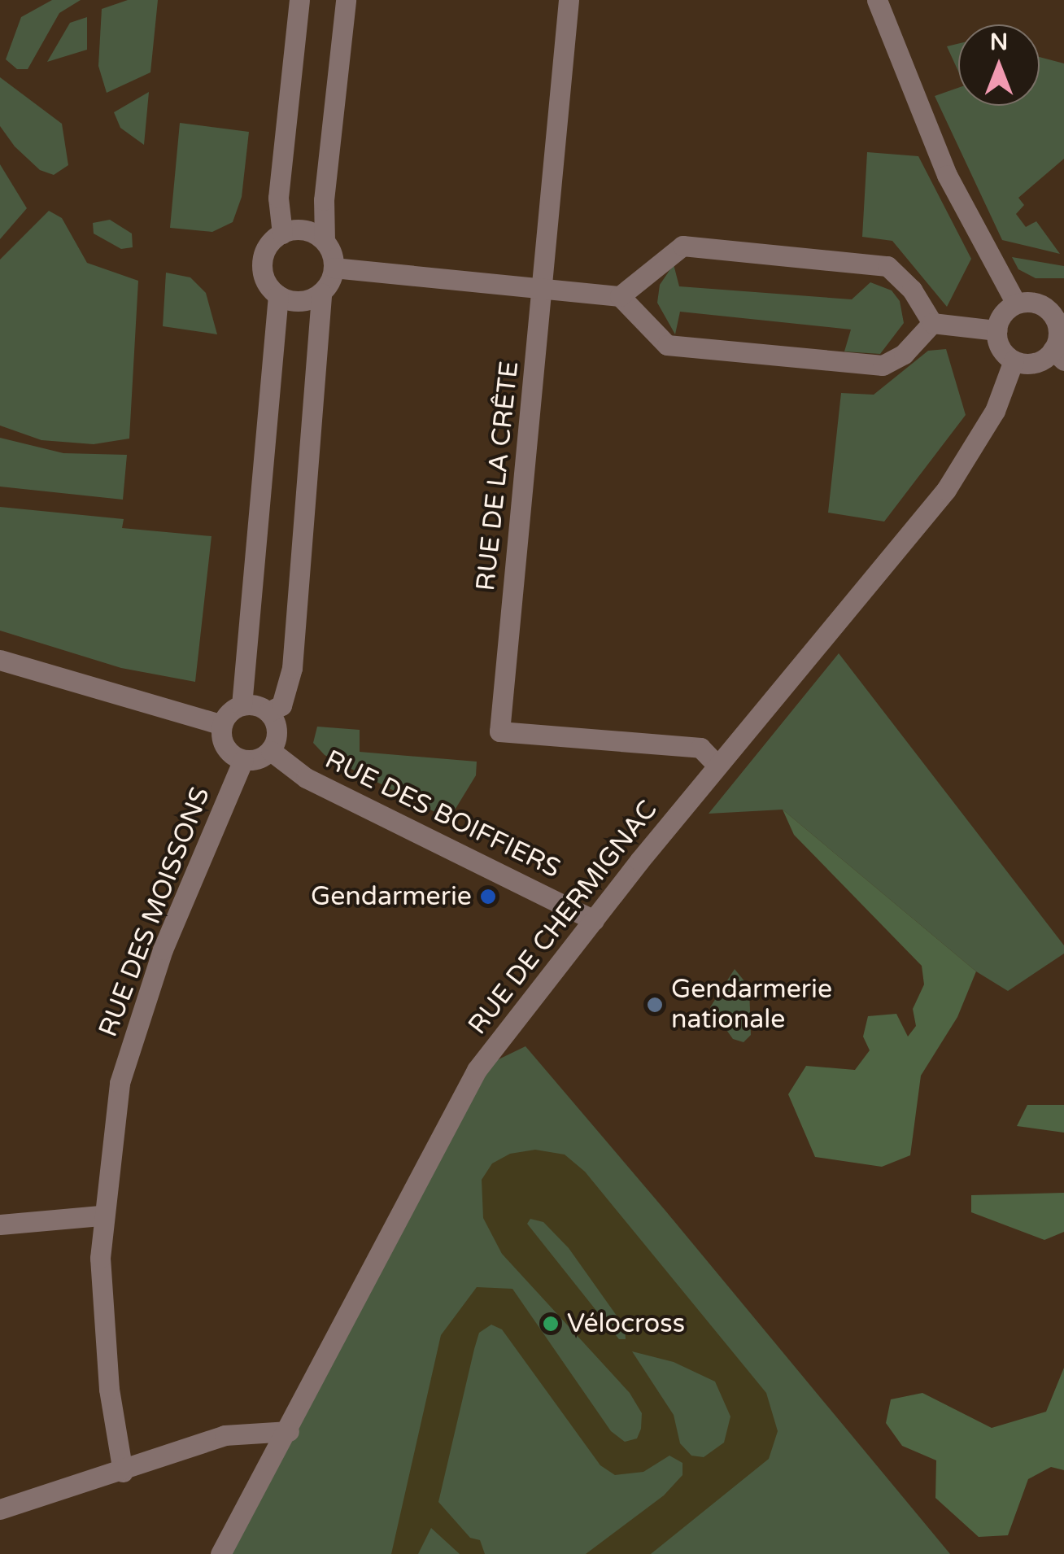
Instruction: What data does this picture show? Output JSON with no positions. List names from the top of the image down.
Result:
{
  "streets": {
    "street": [
      "RUE DE LA CRÊTE",
      "RUE DES BOIFFIERS",
      "RUE DES MOISSONS",
      "RUE DE CHERMIGNAC"
    ]
  },
  "crossings": [
    ["RUE DE LA CRÊTE", "RUE DE CHERMIGNAC"],
    ["RUE DES BOIFFIERS", "RUE DES MOISSONS"],
    ["RUE DES BOIFFIERS", "RUE DE CHERMIGNAC"]
  ],
  "places": ["Gendarmerie", "Gendarmerie nationale", "Vélocross"],
  "north": "top"
}
